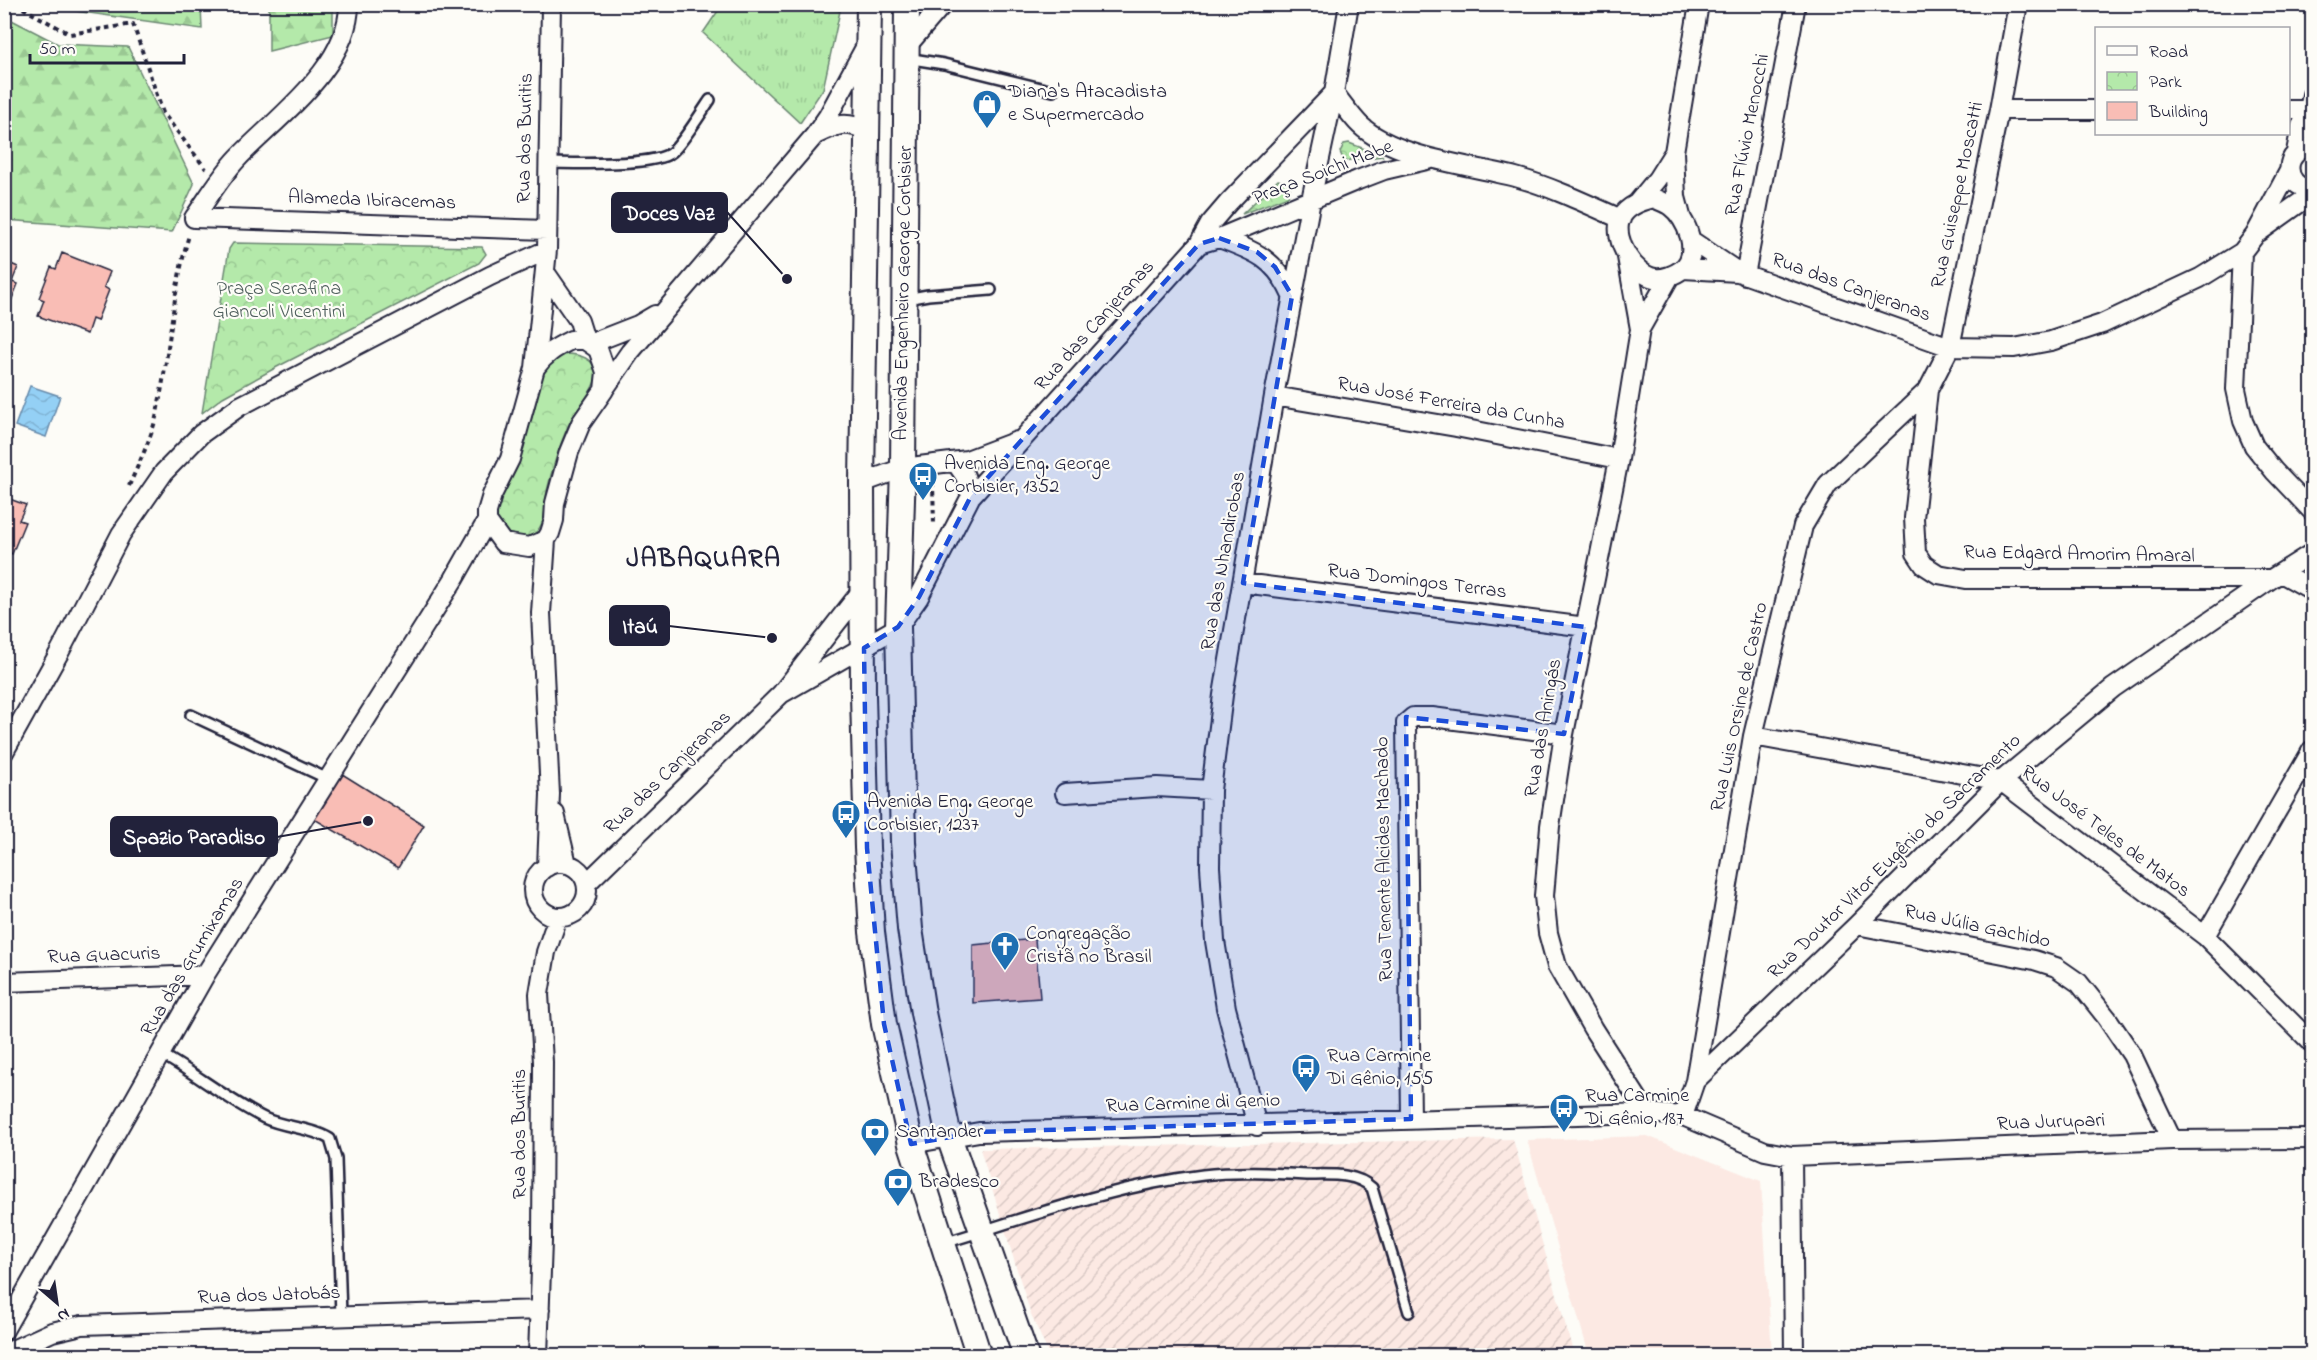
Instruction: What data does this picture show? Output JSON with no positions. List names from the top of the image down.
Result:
{
  "streets": {
    "main road": ["Avenida Engenheiro George Corbisier"],
    "street": [
      "Rua Flúvio Menocchi",
      "Rua dos Buritis",
      "Praça Soichi Mabe",
      "Rua Guiseppe Moscatti",
      "Alameda Ibiracemas",
      "Rua das Canjeranas",
      "Rua José Ferreira da Cunha",
      "Rua Edgard Amorim Amaral",
      "Rua das Nhandirobas",
      "Rua Domingos Terras",
      "Rua Luis Orsine de Castro",
      "Rua das Aningás",
      "Rua José Teles de Matos",
      "Rua Doutor Vitor Eugênio do Sacramento",
      "Rua Tenente Alcides Machado",
      "Rua Júlia Gachido",
      "Rua Guacuris",
      "Rua das Grumixamas",
      "Rua Carmine di Genio",
      "Rua Jurupari",
      "Rua dos Jatobás"
    ]
  },
  "crossings": [
    ["Rua Flúvio Menocchi", "Rua das Canjeranas"],
    ["Rua dos Buritis", "Alameda Ibiracemas"],
    ["Rua dos Buritis", "Rua das Canjeranas"],
    ["Rua dos Buritis", "Rua das Grumixamas"],
    ["Rua dos Buritis", "Rua dos Jatobás"],
    ["Praça Soichi Mabe", "Rua das Canjeranas"],
    ["Praça Soichi Mabe", "Rua das Nhandirobas"],
    ["Rua Guiseppe Moscatti", "Rua das Canjeranas"],
    ["Rua Guiseppe Moscatti", "Rua Edgard Amorim Amaral"],
    ["Rua Guiseppe Moscatti", "Rua Luis Orsine de Castro"],
    ["Rua das Canjeranas", "Avenida Engenheiro George Corbisier"],
    ["Rua das Canjeranas", "Rua das Aningás"],
    ["Avenida Engenheiro George Corbisier", "Rua Carmine di Genio"],
    ["Rua José Ferreira da Cunha", "Rua das Nhandirobas"],
    ["Rua José Ferreira da Cunha", "Rua das Aningás"],
    ["Rua Edgard Amorim Amaral", "Rua Luis Orsine de Castro"],
    ["Rua Edgard Amorim Amaral", "Rua Doutor Vitor Eugênio do Sacramento"],
    ["Rua das Nhandirobas", "Rua Domingos Terras"],
    ["Rua das Nhandirobas", "Rua Carmine di Genio"],
    ["Rua Domingos Terras", "Rua das Aningás"],
    ["Rua Luis Orsine de Castro", "Rua José Teles de Matos"],
    ["Rua Luis Orsine de Castro", "Rua Doutor Vitor Eugênio do Sacramento"],
    ["Rua das Aningás", "Rua Tenente Alcides Machado"],
    ["Rua das Aningás", "Rua Carmine di Genio"],
    ["Rua José Teles de Matos", "Rua Doutor Vitor Eugênio do Sacramento"],
    ["Rua Doutor Vitor Eugênio do Sacramento", "Rua Júlia Gachido"],
    ["Rua Doutor Vitor Eugênio do Sacramento", "Rua Carmine di Genio"],
    ["Rua Tenente Alcides Machado", "Rua Carmine di Genio"],
    ["Rua Júlia Gachido", "Rua Jurupari"],
    ["Rua Guacuris", "Rua das Grumixamas"],
    ["Rua Carmine di Genio", "Rua Jurupari"]
  ],
  "districts": ["JABAQUARA"],
  "parks": ["Praça Serafina Giancoli Vicentini"],
  "places": {
    "shop": ["Diana's Atacadista e Supermercado"],
    "other": ["Doces Vaz", "Itaú", "Spazio Paradiso"],
    "bus stop": [
      "Avenida Eng. George Corbisier, 1352",
      "Avenida Eng. George Corbisier, 1237",
      "Rua Carmine Di Gênio, 155",
      "Rua Carmine Di Gênio, 187"
    ],
    "church": ["Congregação Cristã no Brasil"],
    "bank": ["Santander", "Bradesco"]
  },
  "legend": ["Road", "Park", "Building"],
  "scale_bar": "50 m",
  "north": "bottom right"
}
